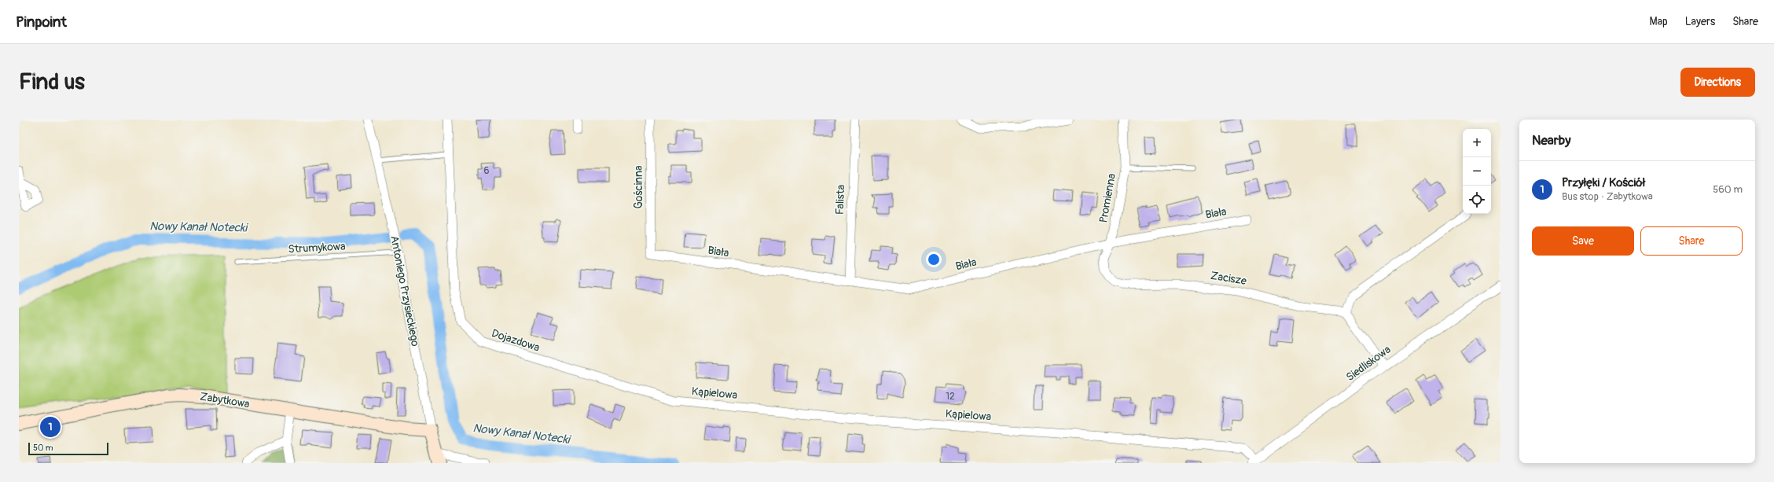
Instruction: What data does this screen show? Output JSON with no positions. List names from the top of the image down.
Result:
{
  "streets": {
    "street": [
      "Gościnna",
      "Promienna",
      "Falista",
      "Biała",
      "Zacisze",
      "Antoniego Przysieckiego",
      "Dojazdowa",
      "Siedliskowa",
      "Kąpielowa",
      "Zabytkowa"
    ],
    "lane": ["Strumykowa"]
  },
  "crossings": [
    ["Gościnna", "Biała"],
    ["Promienna", "Biała"],
    ["Promienna", "Zacisze"],
    ["Falista", "Biała"],
    ["Strumykowa", "Antoniego Przysieckiego"],
    ["Antoniego Przysieckiego", "Zabytkowa"],
    ["Dojazdowa", "Kąpielowa"],
    ["Siedliskowa", "Kąpielowa"]
  ],
  "water": ["Nowy Kanał Notecki"],
  "house_numbers": ["6", "12"],
  "scale_bar": "50 m",
  "page": {
    "header": "Pinpoint",
    "nav": ["Map", "Layers", "Share"],
    "buttons": [
      "Directions",
      ["Save", "Share"]
    ],
    "title": "Find us",
    "heading": "Nearby",
    "map_buttons": ["+", "−"],
    "list": [
      {
        "mark": "1",
        "name": "Przyłęki / Kościół",
        "note": "Bus stop · Zabytkowa",
        "value": "560 m"
      }
    ],
    "pins": "1",
    "scale": "50 m"
  }
}
